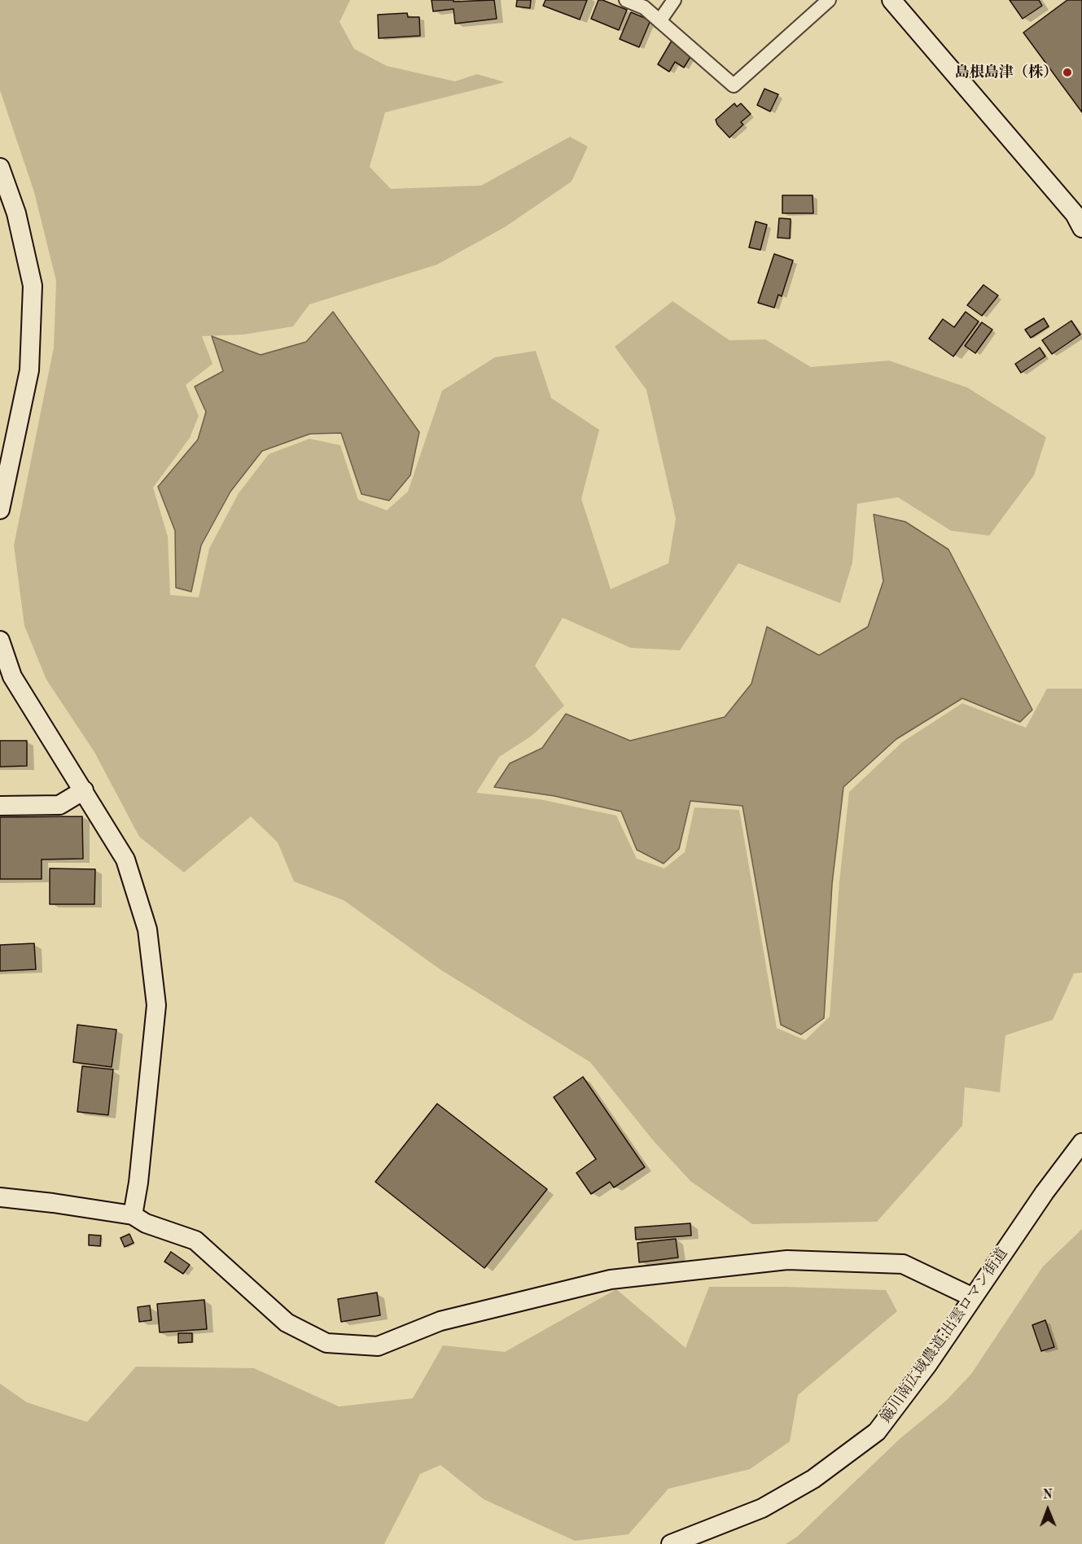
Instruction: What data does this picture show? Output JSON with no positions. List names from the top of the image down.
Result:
{
  "streets": {
    "street": ["簸川南広域農道;出雲ロマン街道"]
  },
  "places": ["島根島津（株）"],
  "north": "top"
}
